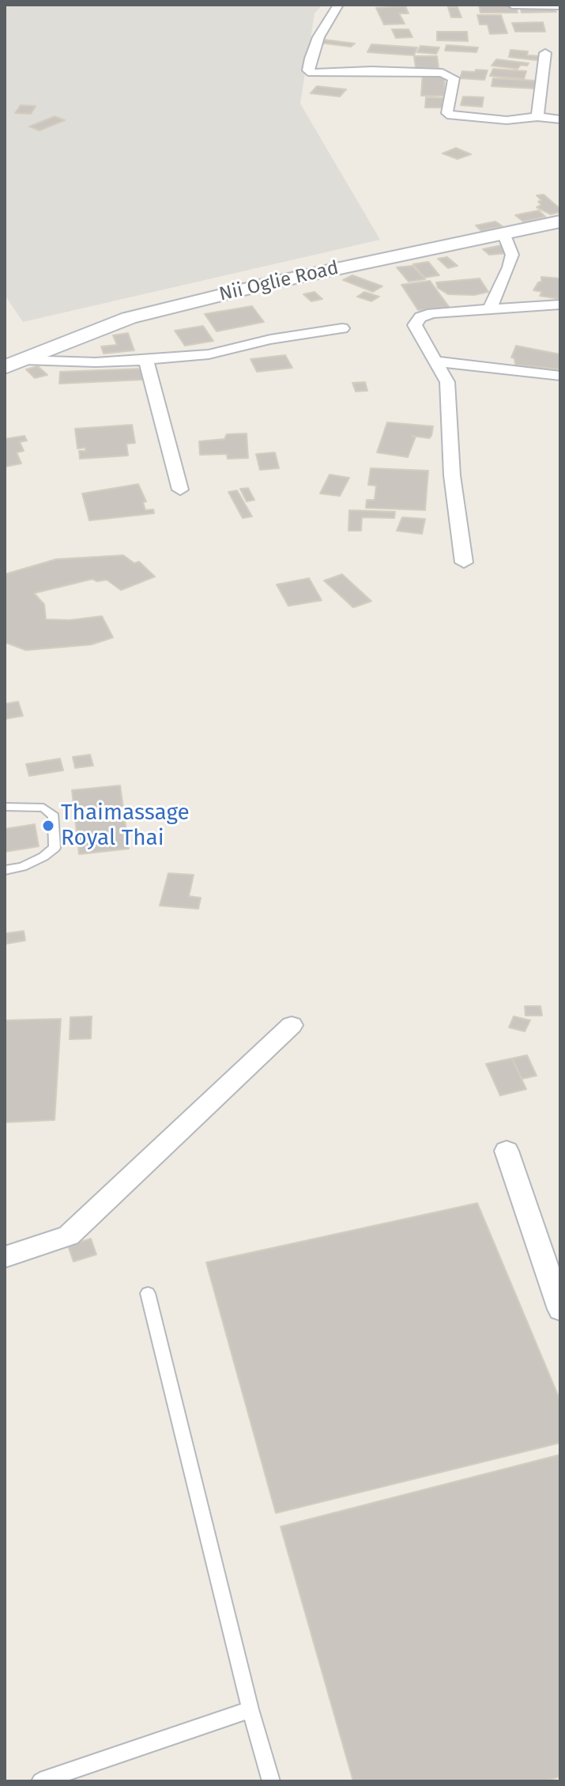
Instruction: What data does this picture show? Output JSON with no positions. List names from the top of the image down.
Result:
{
  "streets": {
    "street": ["Nii Oglie Road"]
  },
  "places": ["Thaimassage Royal Thai"]
}
